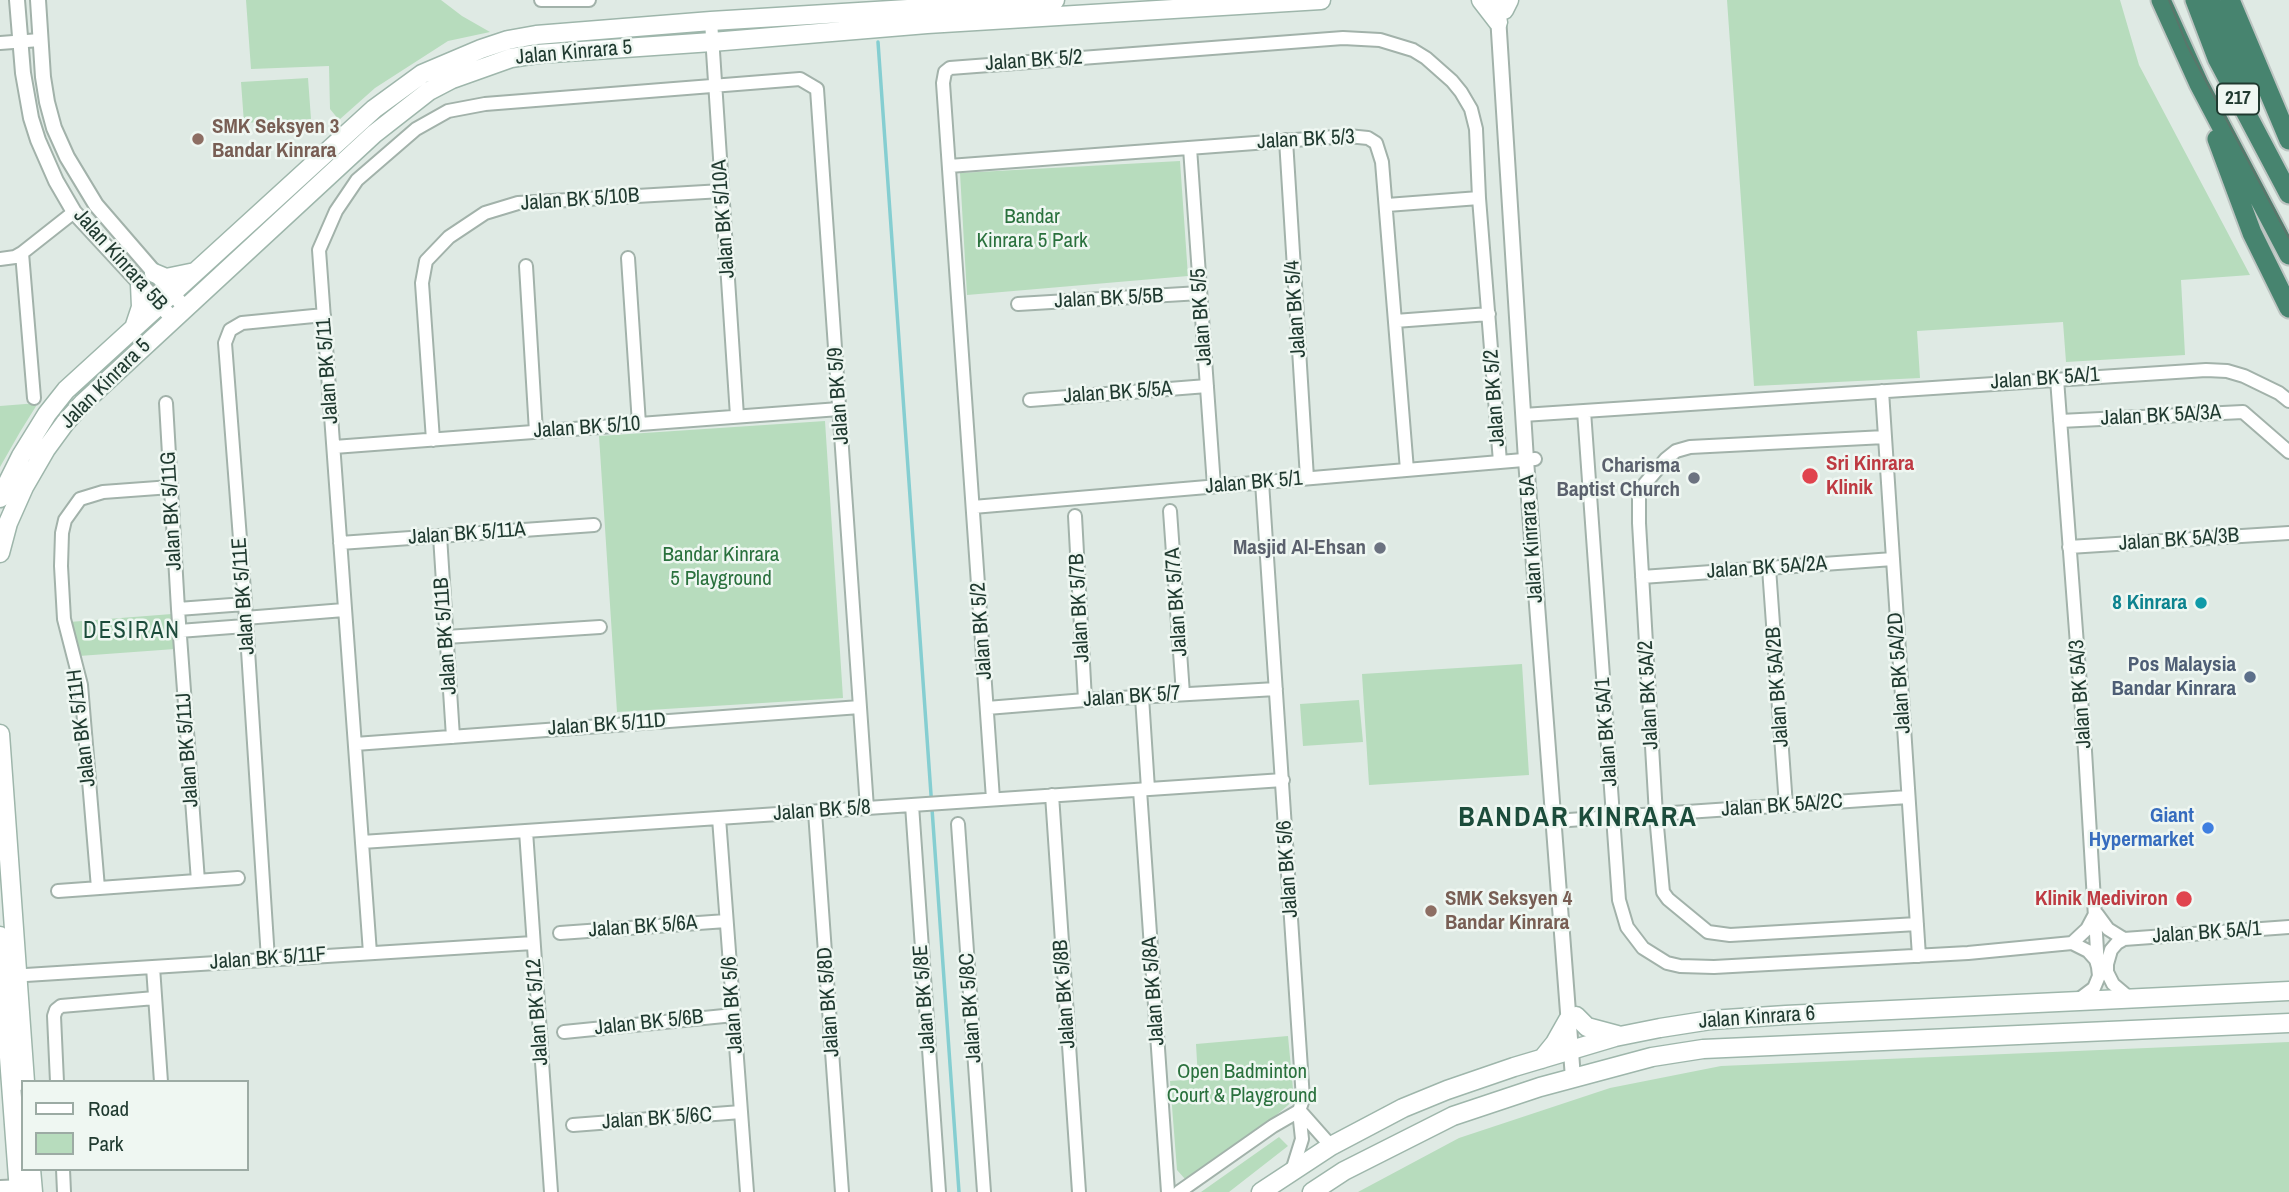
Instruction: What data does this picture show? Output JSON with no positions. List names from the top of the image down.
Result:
{
  "streets": {
    "highway": ["217"],
    "main road": ["Jalan Kinrara 5", "Jalan Kinrara 6"],
    "street": [
      "Jalan BK 5/2",
      "Jalan BK 5/3",
      "Jalan BK 5/10B",
      "Jalan BK 5/10A",
      "Jalan Kinrara 5B",
      "Jalan BK 5/5B",
      "Jalan BK 5/4",
      "Jalan BK 5/5",
      "Jalan BK 5/11",
      "Jalan BK 5A/1",
      "Jalan BK 5/5A",
      "Jalan BK 5/9",
      "Jalan BK 5A/3A",
      "Jalan BK 5/10",
      "Jalan BK 5/1",
      "Jalan BK 5/11G",
      "Jalan BK 5/11A",
      "Jalan Kinrara 5A",
      "Jalan BK 5A/3B",
      "Jalan BK 5A/2A",
      "Jalan BK 5/11E",
      "Jalan BK 5/7A",
      "Jalan BK 5/7B",
      "Jalan BK 5/11B",
      "Jalan BK 5A/2D",
      "Jalan BK 5A/2B",
      "Jalan BK 5A/3",
      "Jalan BK 5A/2",
      "Jalan BK 5/7",
      "Jalan BK 5/11D",
      "Jalan BK 5/11H",
      "Jalan BK 5/11J",
      "Jalan BK 5A/2C",
      "Jalan BK 5/8",
      "Jalan BK 5/6",
      "Jalan BK 5/6A",
      "Jalan BK 5/11F",
      "Jalan BK 5/8A",
      "Jalan BK 5/8B",
      "Jalan BK 5/8E",
      "Jalan BK 5/8D",
      "Jalan BK 5/8C",
      "Jalan BK 5/12",
      "Jalan BK 5/6B",
      "Jalan BK 5/6C"
    ]
  },
  "crossings": [
    ["Jalan Kinrara 5", "Jalan BK 5/10A"],
    ["Jalan Kinrara 5", "Jalan Kinrara 5B"],
    ["Jalan BK 5/2", "Jalan BK 5/3"],
    ["Jalan BK 5/2", "Jalan BK 5/1"],
    ["Jalan BK 5/2", "Jalan BK 5/7"],
    ["Jalan BK 5/2", "Jalan BK 5/8"],
    ["Jalan BK 5/3", "Jalan BK 5/4"],
    ["Jalan BK 5/3", "Jalan BK 5/5"],
    ["Jalan BK 5/3", "Jalan BK 5/1"],
    ["Jalan BK 5/10B", "Jalan BK 5/10A"],
    ["Jalan BK 5/10B", "Jalan BK 5/10"],
    ["Jalan BK 5/10A", "Jalan BK 5/11"],
    ["Jalan BK 5/10A", "Jalan BK 5/9"],
    ["Jalan BK 5/10A", "Jalan BK 5/10"],
    ["Jalan BK 5/5B", "Jalan BK 5/5"],
    ["Jalan BK 5/4", "Jalan BK 5/1"],
    ["Jalan BK 5/5", "Jalan BK 5/5A"],
    ["Jalan BK 5/5", "Jalan BK 5/1"],
    ["Jalan BK 5/11", "Jalan BK 5/9"],
    ["Jalan BK 5/11", "Jalan BK 5/10"],
    ["Jalan BK 5/11", "Jalan BK 5/11A"],
    ["Jalan BK 5/11", "Jalan BK 5/11E"],
    ["Jalan BK 5/11", "Jalan BK 5/11D"],
    ["Jalan BK 5/11", "Jalan BK 5/8"],
    ["Jalan BK 5/11", "Jalan BK 5/11F"],
    ["Jalan BK 5A/1", "Jalan Kinrara 5A"],
    ["Jalan BK 5A/1", "Jalan BK 5A/2D"],
    ["Jalan BK 5A/1", "Jalan BK 5A/3"],
    ["Jalan BK 5A/1", "Jalan BK 5A/2C"],
    ["Jalan BK 5A/1", "Jalan Kinrara 6"],
    ["Jalan BK 5/9", "Jalan BK 5/10"],
    ["Jalan BK 5/9", "Jalan BK 5/11D"],
    ["Jalan BK 5/9", "Jalan BK 5/8"],
    ["Jalan BK 5A/3A", "Jalan BK 5A/3"],
    ["Jalan BK 5/1", "Jalan Kinrara 5A"],
    ["Jalan BK 5/1", "Jalan BK 5/6"],
    ["Jalan BK 5/11G", "Jalan BK 5/11H"],
    ["Jalan BK 5/11G", "Jalan BK 5/11J"],
    ["Jalan BK 5/11A", "Jalan BK 5/11B"],
    ["Jalan Kinrara 5A", "Jalan BK 5A/2C"],
    ["Jalan Kinrara 5A", "Jalan Kinrara 6"],
    ["Jalan BK 5A/3B", "Jalan BK 5A/3"],
    ["Jalan BK 5A/2A", "Jalan BK 5A/2D"],
    ["Jalan BK 5A/2A", "Jalan BK 5A/2B"],
    ["Jalan BK 5A/2A", "Jalan BK 5A/2"],
    ["Jalan BK 5/11E", "Jalan BK 5/11F"],
    ["Jalan BK 5/7A", "Jalan BK 5/7"],
    ["Jalan BK 5/7B", "Jalan BK 5/7"],
    ["Jalan BK 5/11B", "Jalan BK 5/11D"],
    ["Jalan BK 5A/2D", "Jalan BK 5A/2"],
    ["Jalan BK 5A/2D", "Jalan BK 5A/2C"],
    ["Jalan BK 5A/2B", "Jalan BK 5A/2C"],
    ["Jalan BK 5A/3", "Jalan Kinrara 6"],
    ["Jalan BK 5A/2", "Jalan BK 5A/2C"],
    ["Jalan BK 5/7", "Jalan BK 5/6"],
    ["Jalan BK 5/7", "Jalan BK 5/8A"],
    ["Jalan BK 5/8", "Jalan BK 5/6"],
    ["Jalan BK 5/8", "Jalan BK 5/8A"],
    ["Jalan BK 5/8", "Jalan BK 5/8B"],
    ["Jalan BK 5/8", "Jalan BK 5/8E"],
    ["Jalan BK 5/8", "Jalan BK 5/8D"],
    ["Jalan BK 5/8", "Jalan BK 5/12"],
    ["Jalan BK 5/6", "Jalan BK 5/6A"],
    ["Jalan BK 5/6", "Jalan Kinrara 6"],
    ["Jalan BK 5/6", "Jalan BK 5/6B"],
    ["Jalan BK 5/6", "Jalan BK 5/6C"],
    ["Jalan BK 5/11F", "Jalan BK 5/12"]
  ],
  "districts": ["DESIRAN", "BANDAR KINRARA"],
  "parks": ["Bandar Kinrara 5 Park", "Bandar Kinrara 5 Playground", "Open Badminton Court & Playground"],
  "places": [
    "SMK Seksyen 3 Bandar Kinrara",
    "Sri Kinrara Klinik",
    "Charisma Baptist Church",
    "Masjid Al-Ehsan",
    "8 Kinrara",
    "Pos Malaysia Bandar Kinrara",
    "Giant Hypermarket",
    "Klinik Mediviron",
    "SMK Seksyen 4 Bandar Kinrara"
  ],
  "legend": ["Road", "Park"]
}
